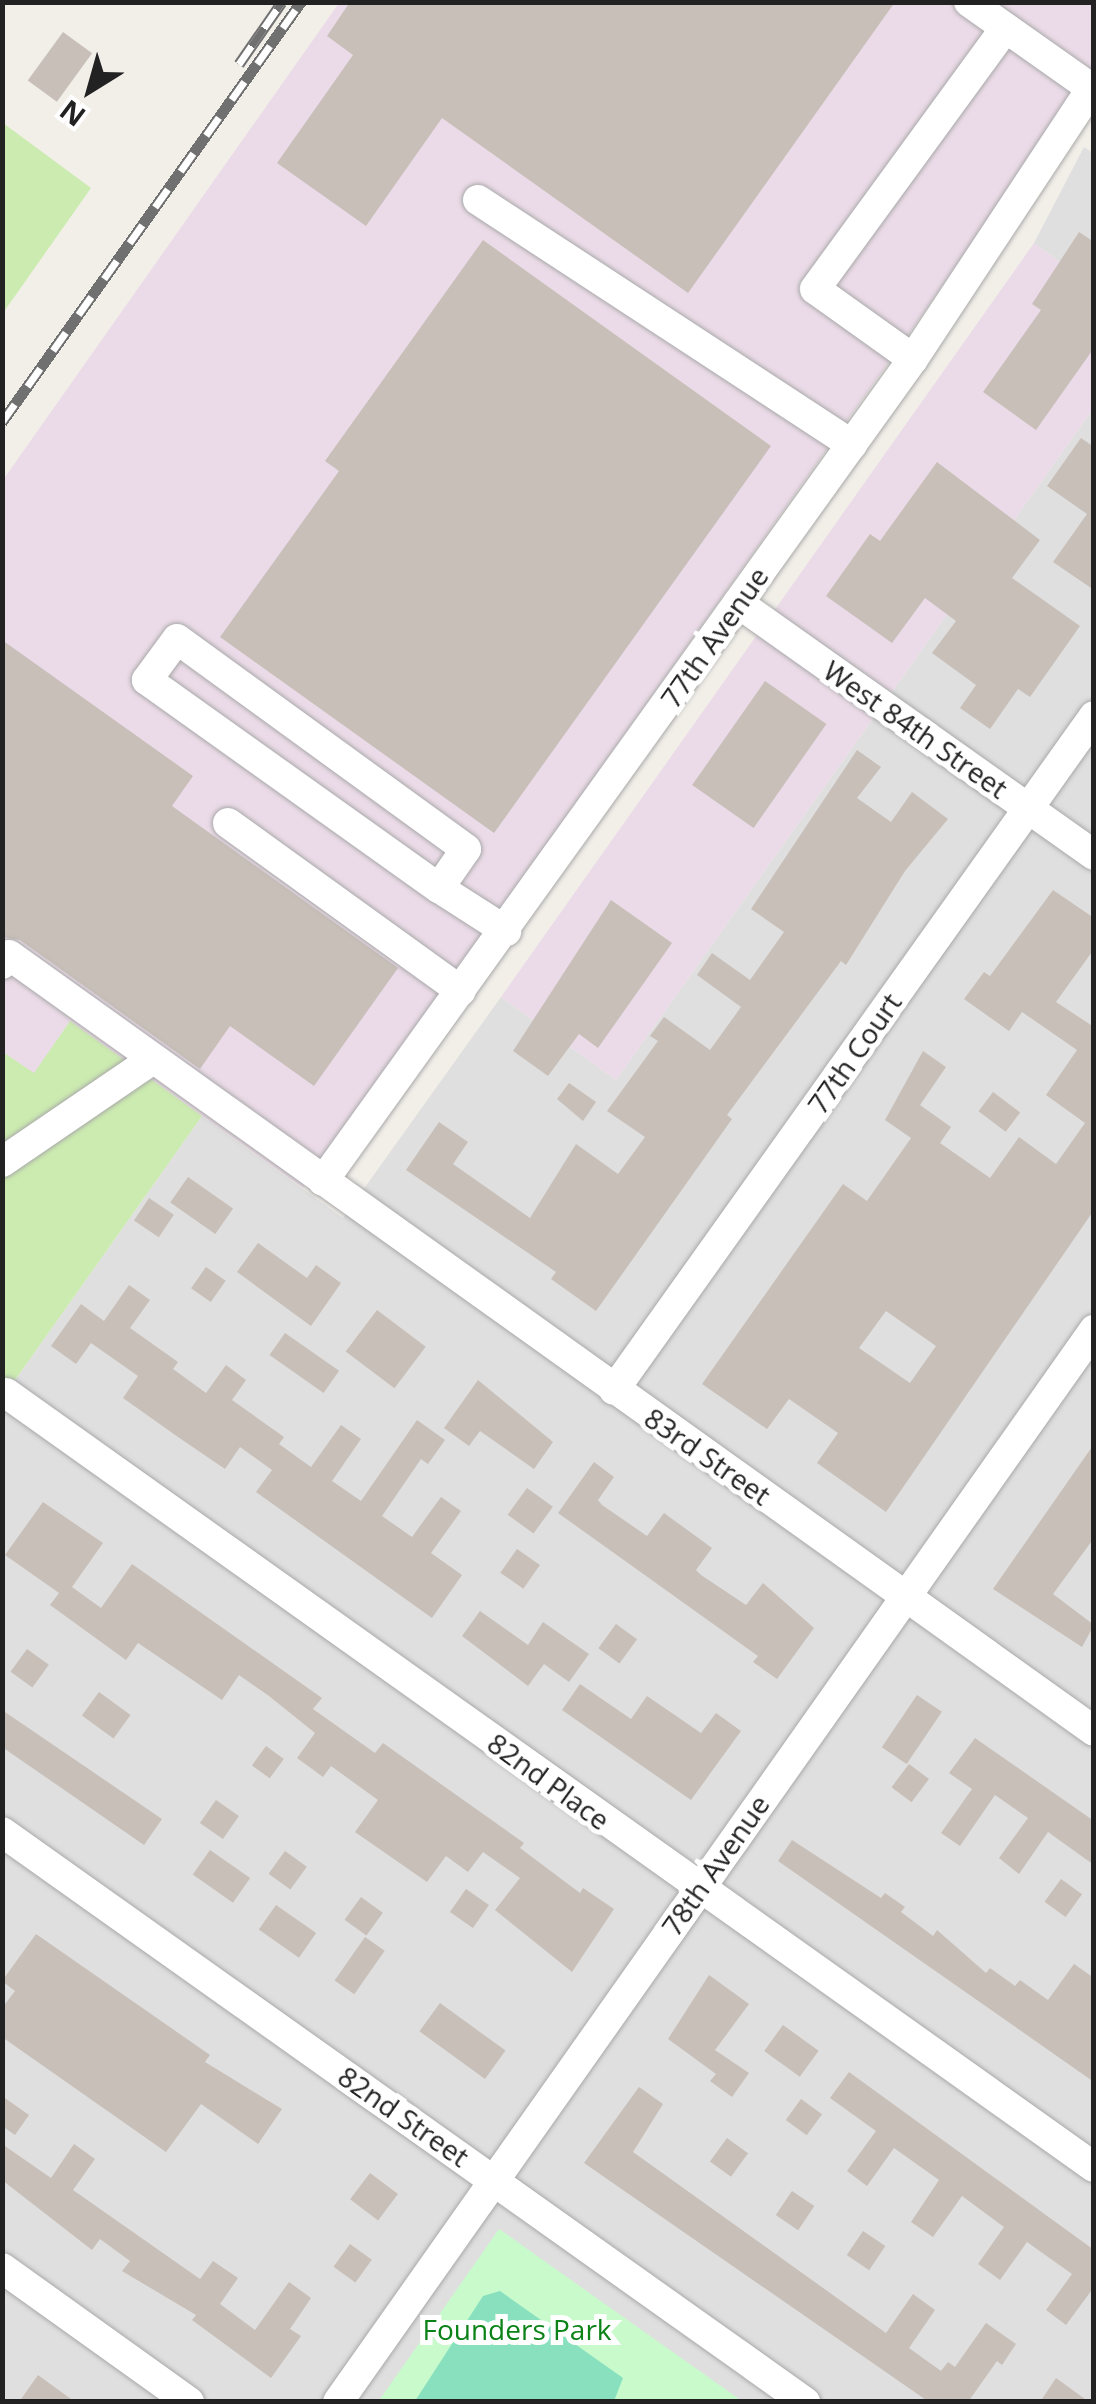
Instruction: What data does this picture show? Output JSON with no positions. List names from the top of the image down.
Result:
{
  "streets": {
    "street": [
      "77th Avenue",
      "West 84th Street",
      "77th Court",
      "83rd Street",
      "82nd Place",
      "78th Avenue",
      "82nd Street"
    ]
  },
  "crossings": [
    ["77th Avenue", "West 84th Street"],
    ["77th Avenue", "83rd Street"],
    ["West 84th Street", "77th Court"],
    ["77th Court", "83rd Street"],
    ["83rd Street", "78th Avenue"],
    ["82nd Place", "78th Avenue"],
    ["78th Avenue", "82nd Street"]
  ],
  "parks": ["Founders Park"],
  "north": "bottom left"
}
